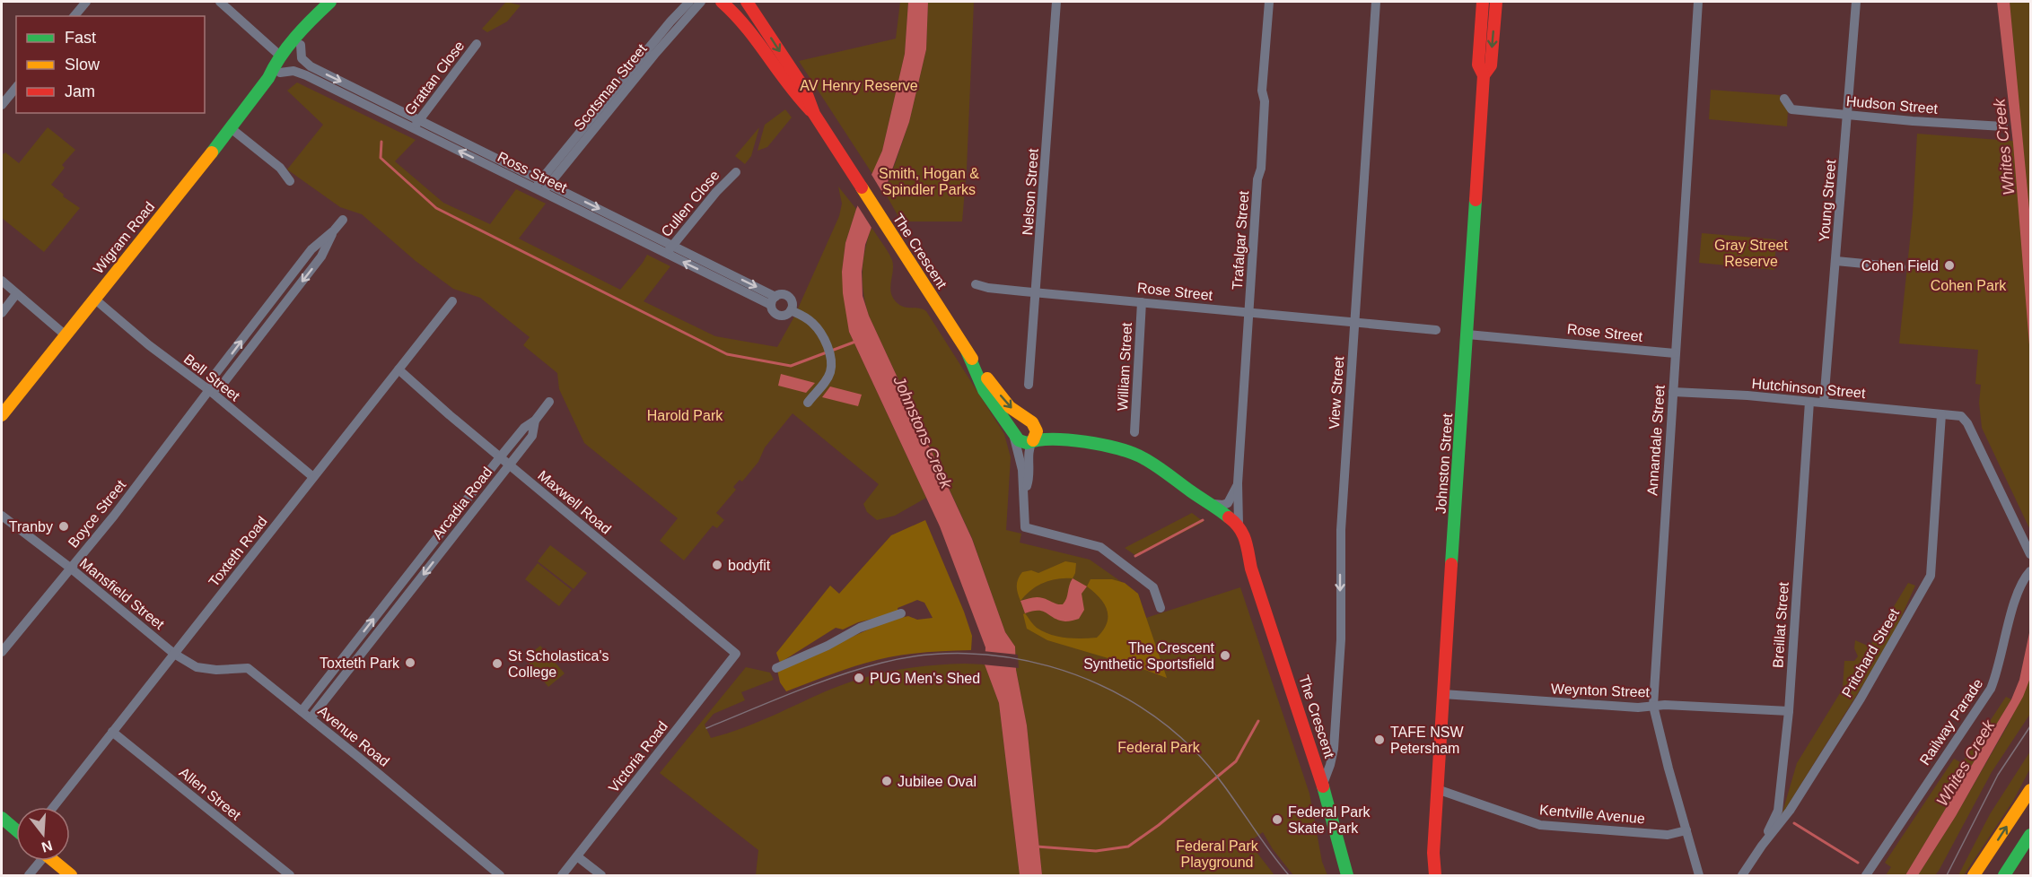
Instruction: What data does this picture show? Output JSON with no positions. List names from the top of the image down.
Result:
{
  "streets": {
    "main road": ["Wigram Road", "The Crescent", "Johnston Street"],
    "street": [
      "Grattan Close",
      "Scotsman Street",
      "Hudson Street",
      "Ross Street",
      "Nelson Street",
      "Young Street",
      "Cullen Close",
      "Trafalgar Street",
      "Rose Street",
      "William Street",
      "Bell Street",
      "Hutchinson Street",
      "View Street",
      "Annandale Street",
      "Maxwell Road",
      "Arcadia Road",
      "Boyce Street",
      "Toxteth Road",
      "Mansfield Street",
      "Breillat Street",
      "Pritchard Street",
      "Weynton Street",
      "Railway Parade",
      "Avenue Road",
      "Victoria Road",
      "Allen Street",
      "Kentville Avenue"
    ]
  },
  "crossings": [
    ["Grattan Close", "Ross Street"],
    ["Scotsman Street", "Ross Street"],
    ["Hudson Street", "Young Street"],
    ["Ross Street", "Cullen Close"],
    ["Ross Street", "Wigram Road"],
    ["Nelson Street", "Rose Street"],
    ["Young Street", "Hutchinson Street"],
    ["Wigram Road", "Bell Street"],
    ["Trafalgar Street", "The Crescent"],
    ["Trafalgar Street", "Rose Street"],
    ["The Crescent", "View Street"],
    ["Rose Street", "William Street"],
    ["Rose Street", "View Street"],
    ["Rose Street", "Annandale Street"],
    ["Rose Street", "Johnston Street"],
    ["Bell Street", "Boyce Street"],
    ["Bell Street", "Toxteth Road"],
    ["Hutchinson Street", "Annandale Street"],
    ["Hutchinson Street", "Breillat Street"],
    ["Hutchinson Street", "Pritchard Street"],
    ["Annandale Street", "Weynton Street"],
    ["Annandale Street", "Kentville Avenue"],
    ["Johnston Street", "Weynton Street"],
    ["Johnston Street", "Kentville Avenue"],
    ["Maxwell Road", "Arcadia Road"],
    ["Maxwell Road", "Toxteth Road"],
    ["Maxwell Road", "Victoria Road"],
    ["Arcadia Road", "Avenue Road"],
    ["Boyce Street", "Mansfield Street"],
    ["Toxteth Road", "Mansfield Street"],
    ["Toxteth Road", "Avenue Road"],
    ["Toxteth Road", "Allen Street"],
    ["Mansfield Street", "Avenue Road"],
    ["Breillat Street", "Pritchard Street"],
    ["Breillat Street", "Weynton Street"]
  ],
  "one_way": ["View Street"],
  "water": ["Whites Creek", "Johnstons Creek"],
  "parks": [
    "AV Henry Reserve",
    "Smith, Hogan & Spindler Parks",
    "Gray Street Reserve",
    "Cohen Park",
    "Harold Park",
    "Federal Park",
    "Federal Park Playground"
  ],
  "places": [
    "Cohen Field",
    "Tranby",
    "bodyfit",
    "The Crescent Synthetic Sportsfield",
    "Toxteth Park",
    "St Scholastica's College",
    "PUG Men's Shed",
    "TAFE NSW Petersham",
    "Jubilee Oval",
    "Federal Park Skate Park"
  ],
  "legend": ["Fast", "Slow", "Jam"],
  "north": "bottom"
}
